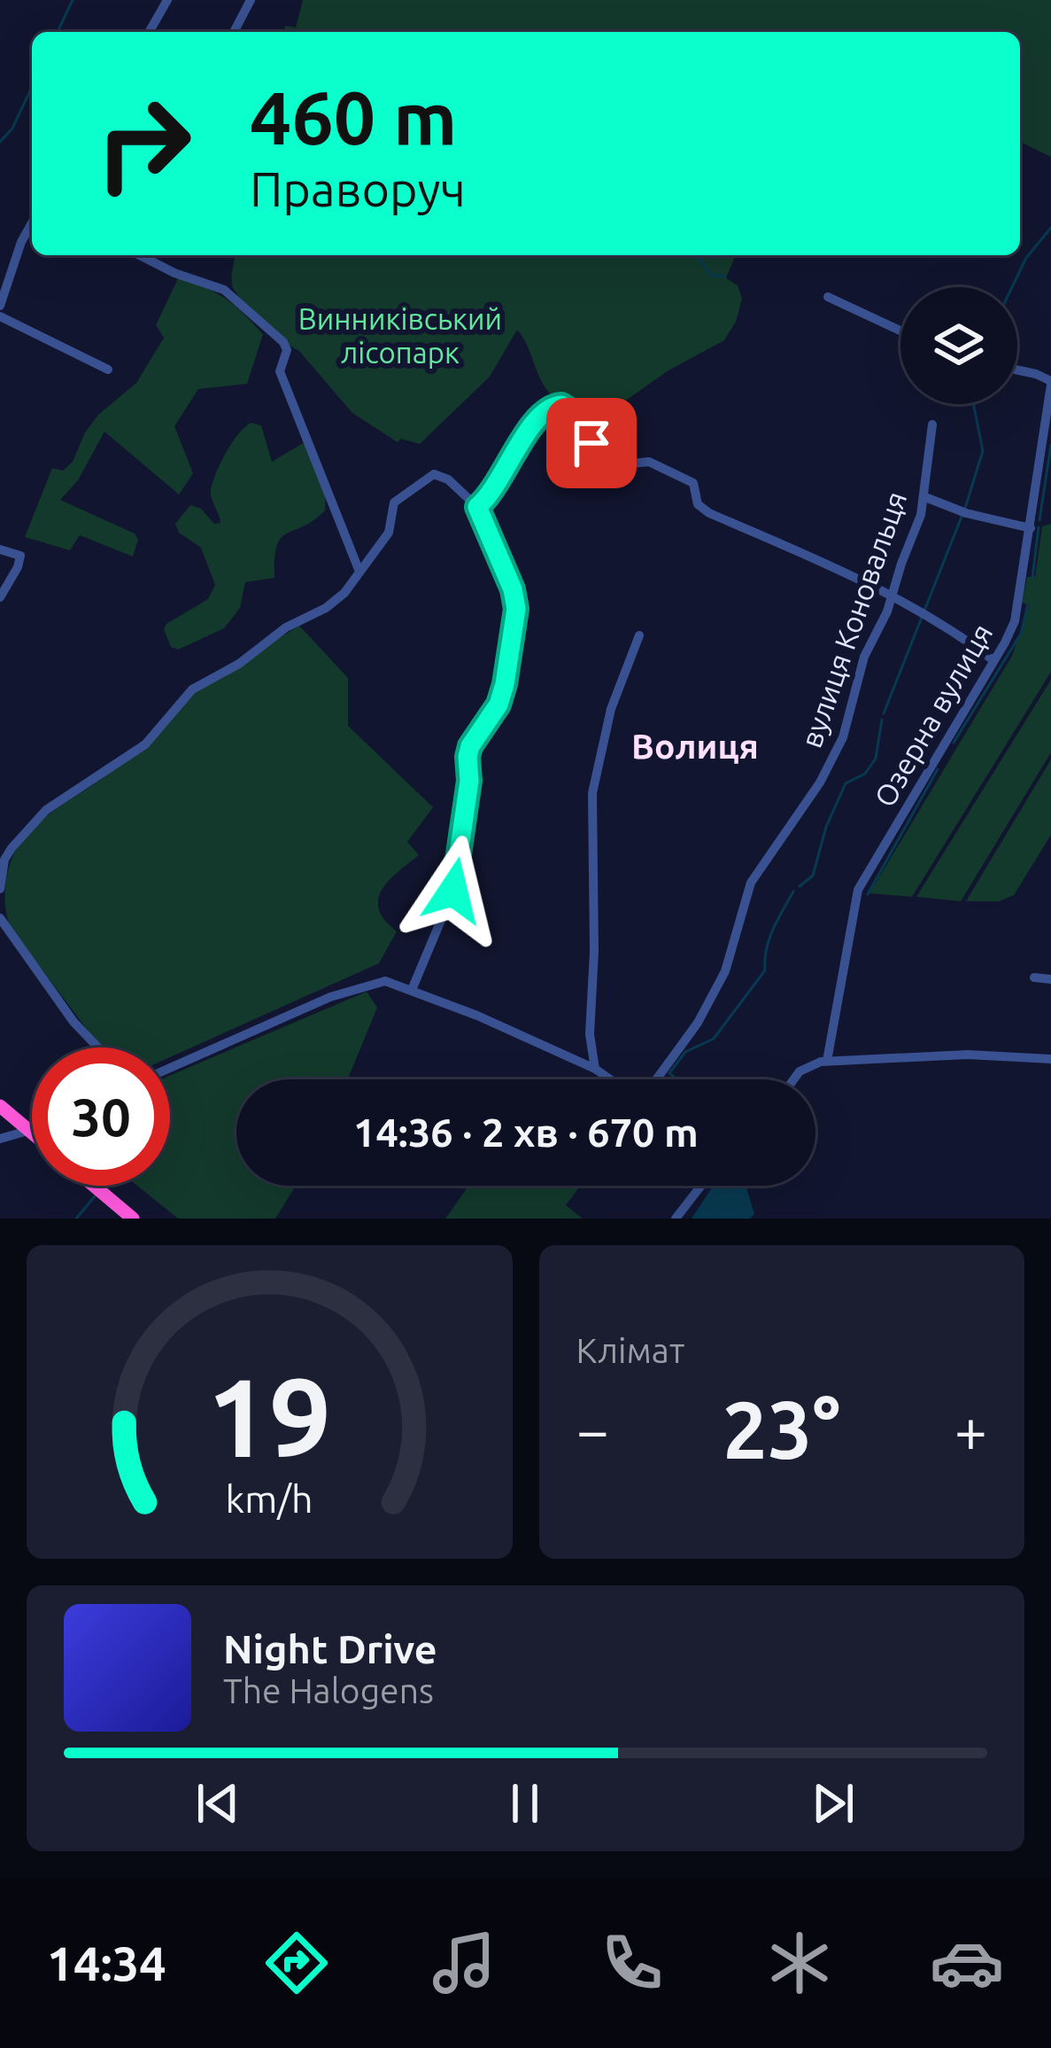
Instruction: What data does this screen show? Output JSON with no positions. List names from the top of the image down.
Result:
{
  "streets": {
    "street": ["вулиця Коновальця", "Озерна вулиця"]
  },
  "districts": ["Волиця"],
  "parks": ["Винниківський лісопарк"],
  "page": {
    "turn": ["460 m", "Праворуч"],
    "limit": "30",
    "trip": "14:36 · 2 хв · 670 m",
    "tile": "Клімат",
    "heat": ["−", "23°", "+"],
    "song": ["Night Drive", "The Halogens"],
    "tabs": "14:34",
    "gauge": ["19", "km/h"]
  }
}
